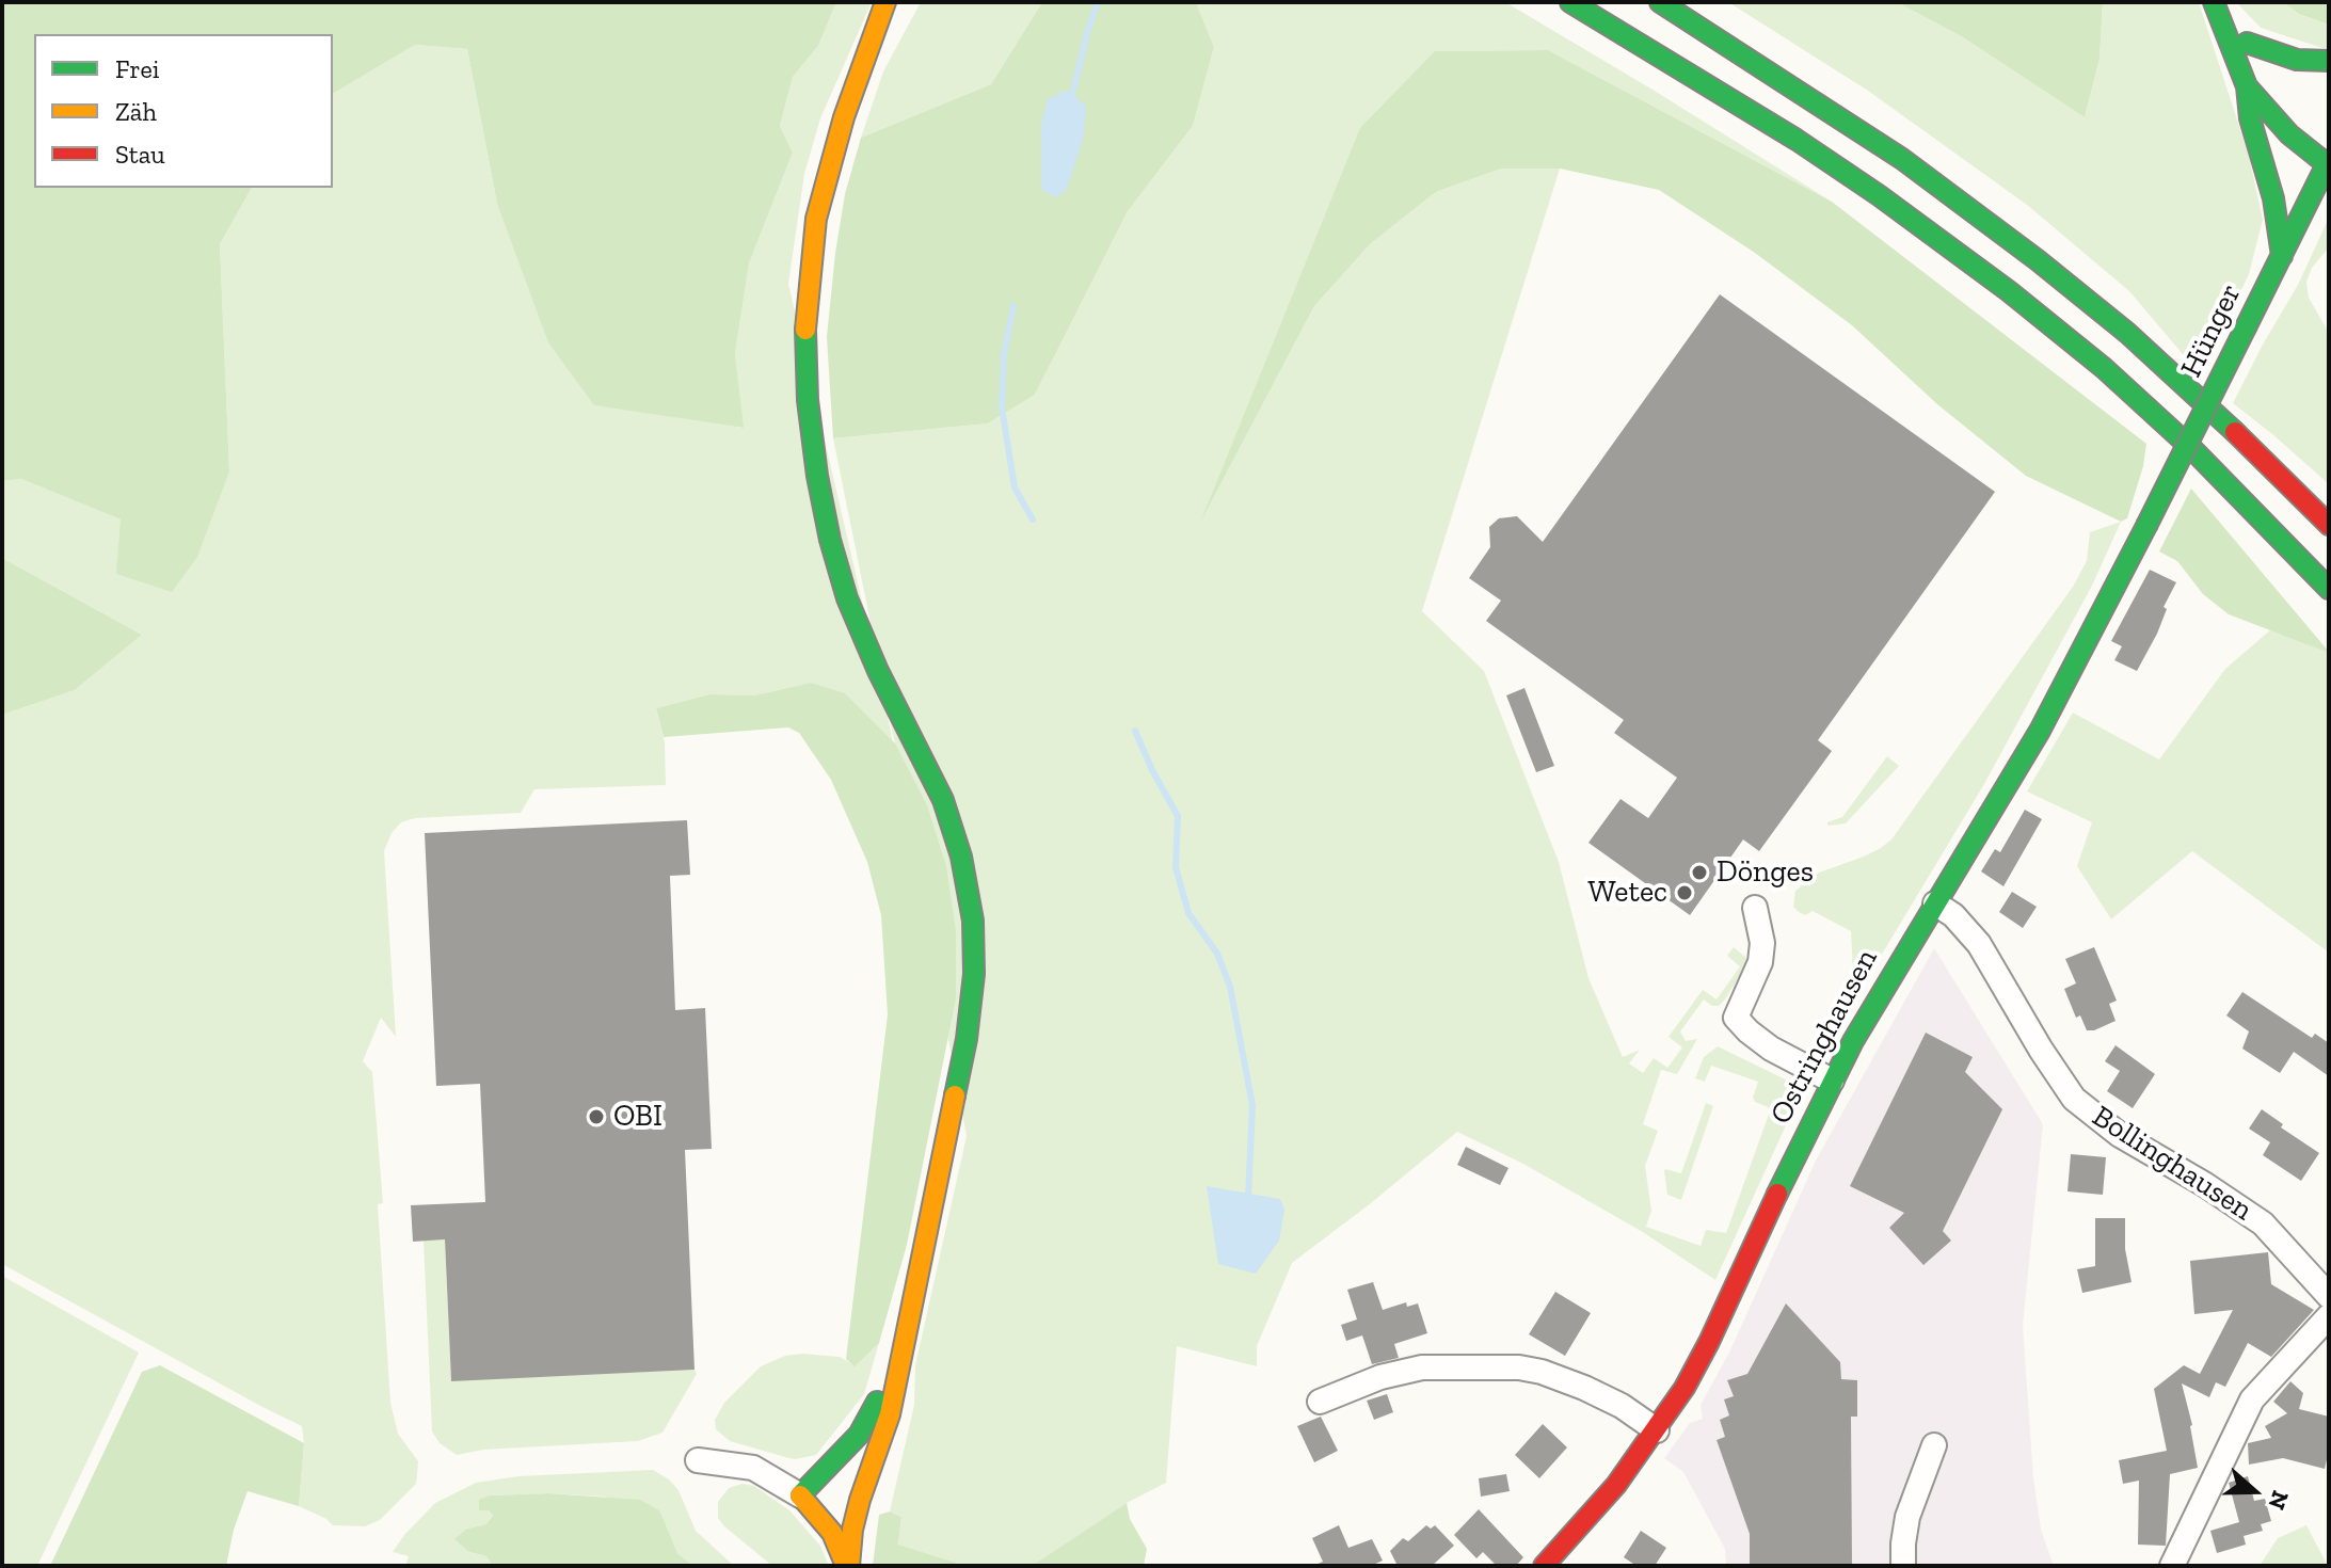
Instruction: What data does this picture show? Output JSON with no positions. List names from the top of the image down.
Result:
{
  "streets": {
    "main road": ["Hünger", "Ostringhausen"],
    "street": ["Bollinghausen"]
  },
  "crossings": [
    ["Hünger", "Ostringhausen"],
    ["Ostringhausen", "Bollinghausen"]
  ],
  "places": ["Dönges", "Wetec", "OBI"],
  "legend": ["Frei", "Zäh", "Stau"],
  "north": "right"
}
